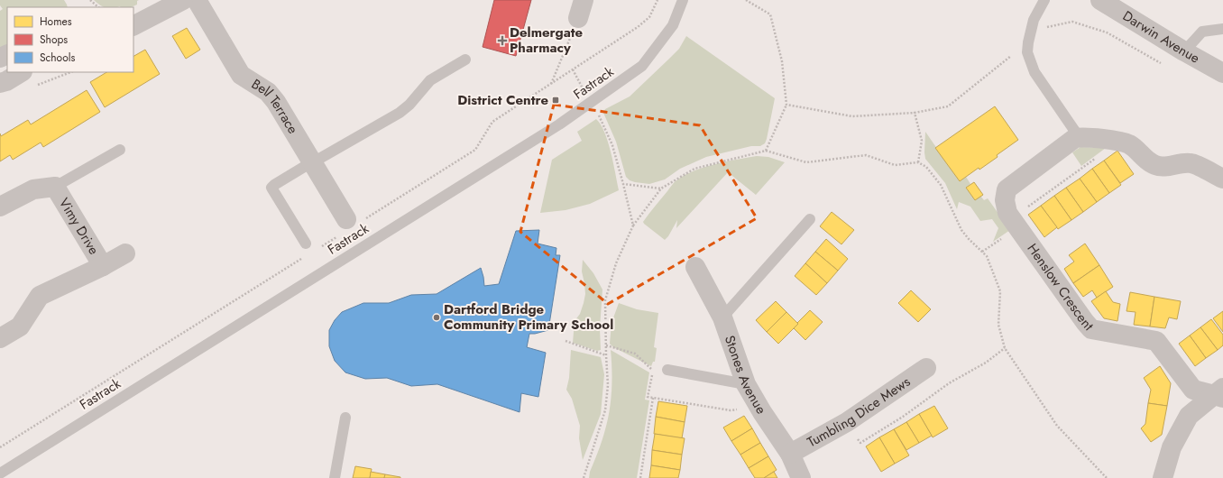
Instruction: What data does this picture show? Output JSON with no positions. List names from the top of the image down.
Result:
{
  "streets": {
    "street": [
      "Darwin Avenue",
      "Bell Terrace",
      "Vimy Drive",
      "Henslow Crescent",
      "Stones Avenue",
      "Tumbling Dice Mews"
    ],
    "lane": ["Fastrack"]
  },
  "crossings": [
    ["Stones Avenue", "Tumbling Dice Mews"]
  ],
  "places": {
    "health": ["Delmergate Pharmacy"],
    "transit": ["District Centre"],
    "other": ["Dartford Bridge Community Primary School"]
  },
  "legend": ["Homes", "Shops", "Schools"]
}
